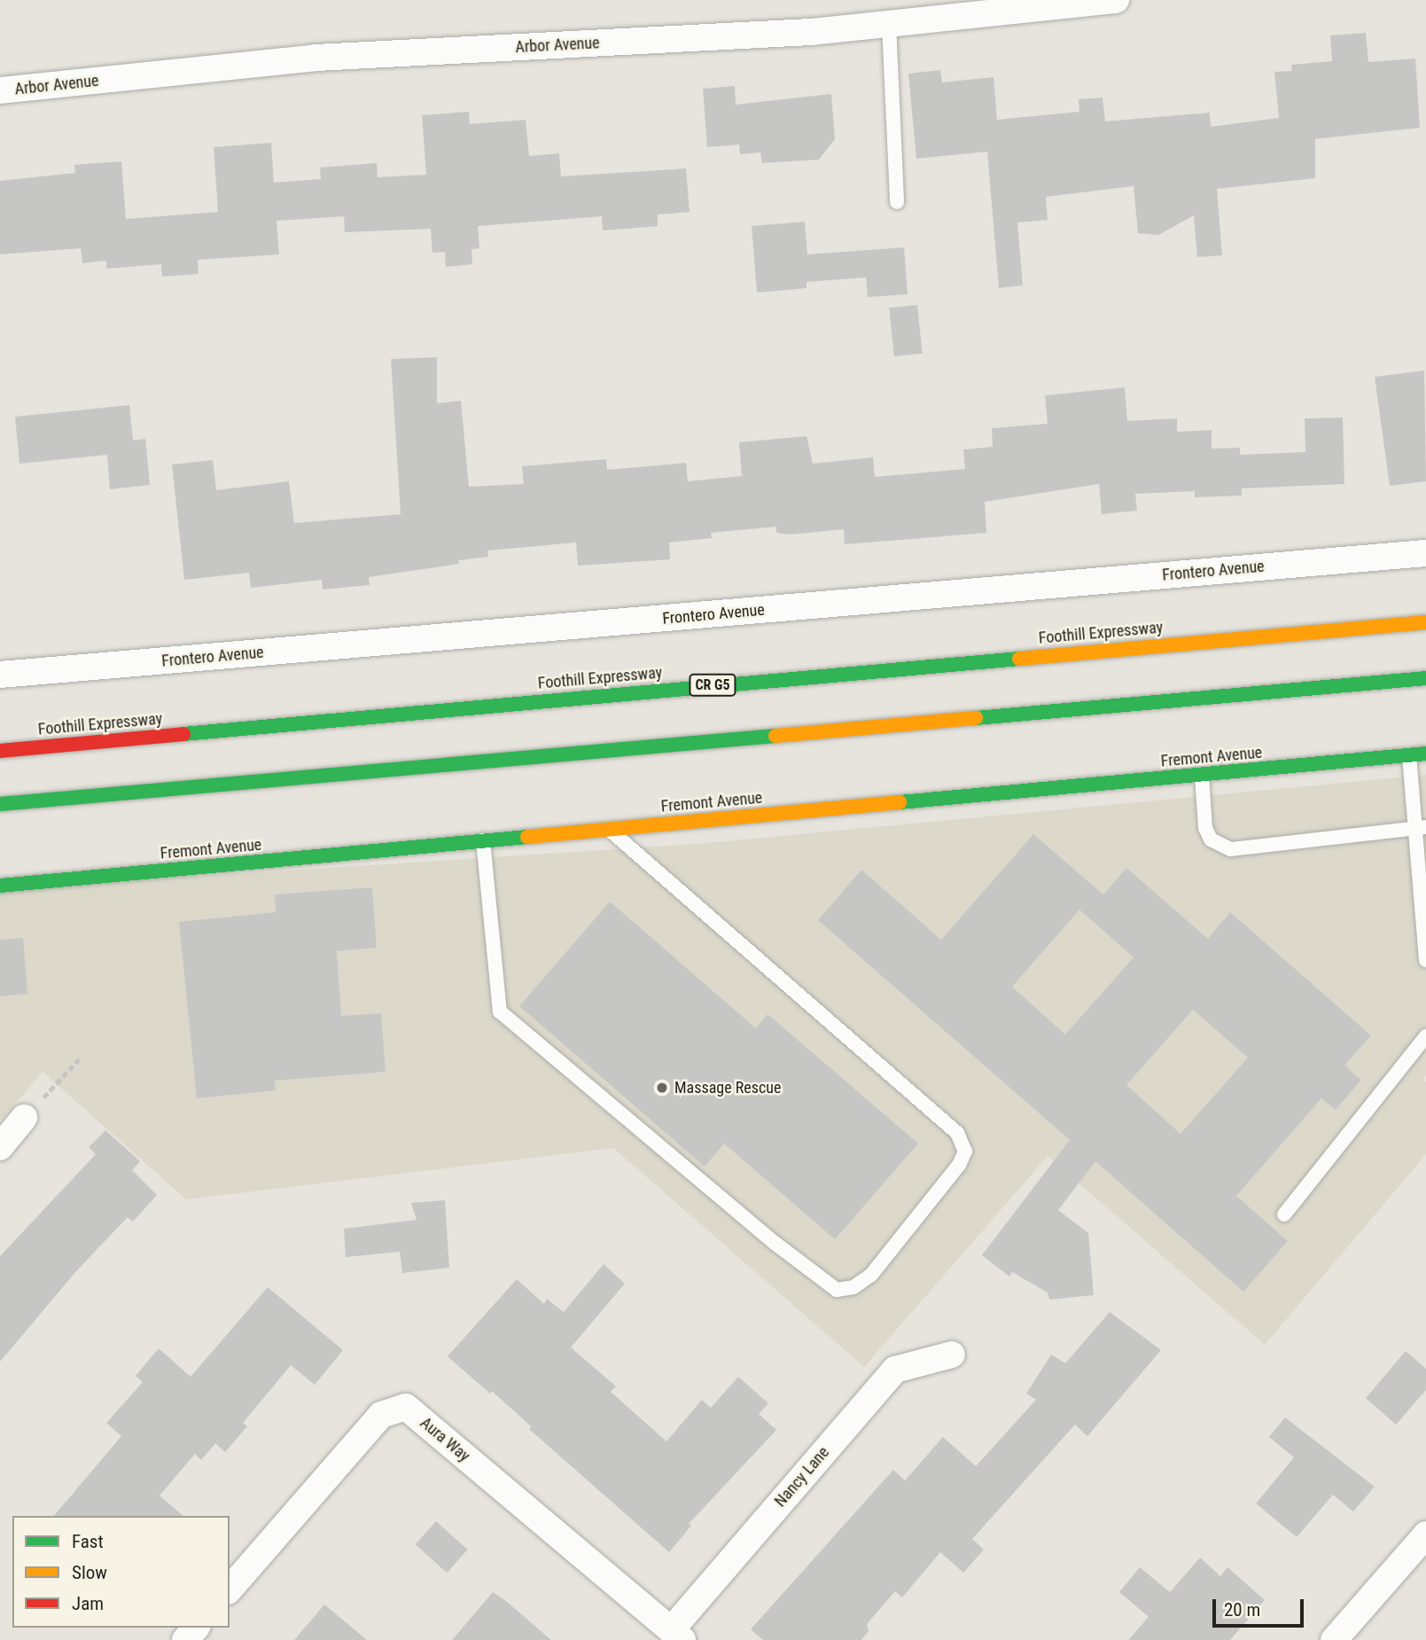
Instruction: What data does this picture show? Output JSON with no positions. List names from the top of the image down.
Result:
{
  "streets": {
    "main road": ["Foothill Expressway", "CR G5", "Fremont Avenue"],
    "street": [
      "Arbor Avenue",
      "Frontero Avenue",
      "Aura Way",
      "Nancy Lane"
    ]
  },
  "crossings": [
    ["Aura Way", "Nancy Lane"]
  ],
  "places": ["Massage Rescue"],
  "legend": ["Fast", "Slow", "Jam"],
  "scale_bar": "20 m"
}
